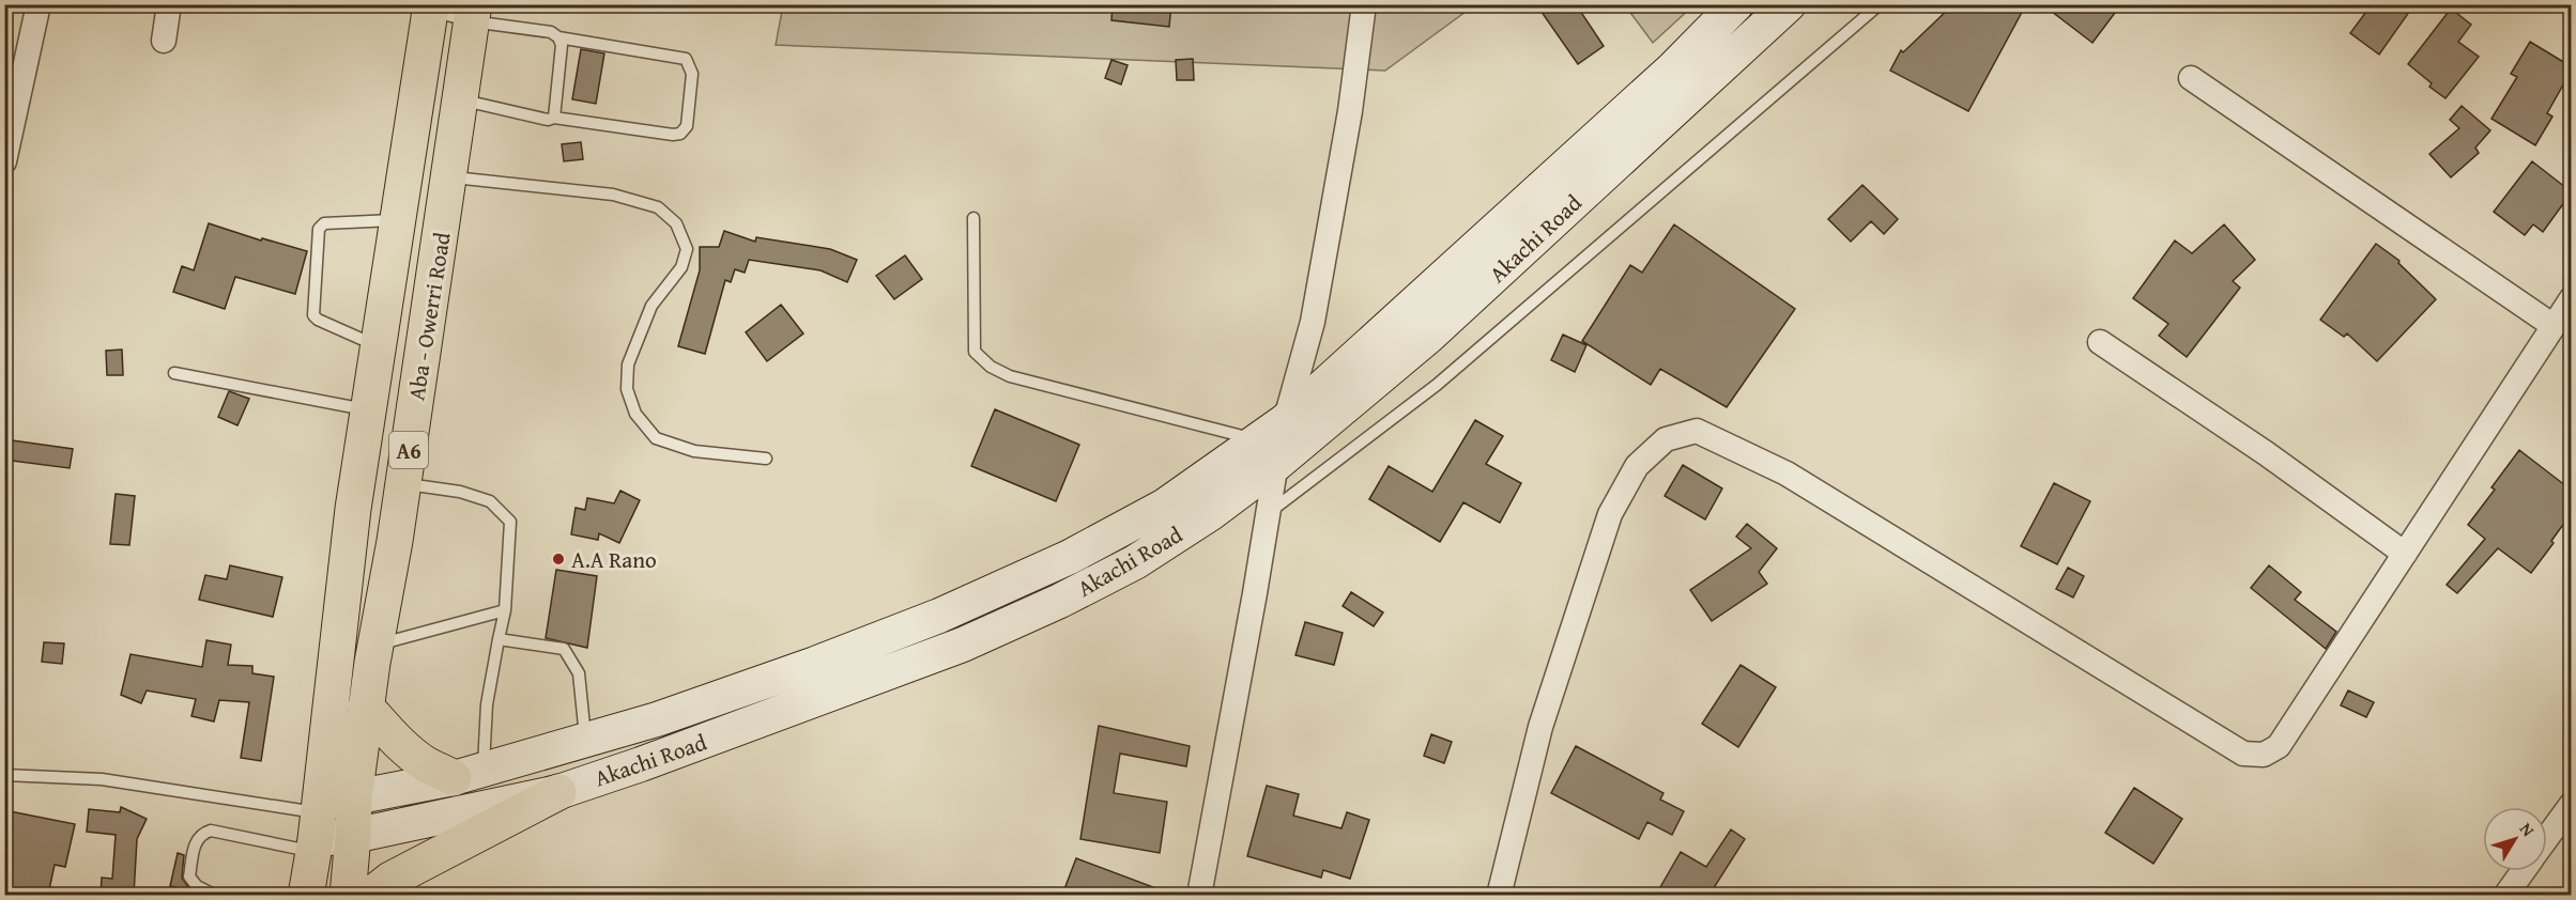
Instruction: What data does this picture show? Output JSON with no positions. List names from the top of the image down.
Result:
{
  "streets": {
    "highway": ["Aba - Owerri Road", "A6"],
    "main road": ["Akachi Road"]
  },
  "crossings": [
    ["Akachi Road", "Aba - Owerri Road"]
  ],
  "places": ["A.A Rano"],
  "north": "top right"
}
